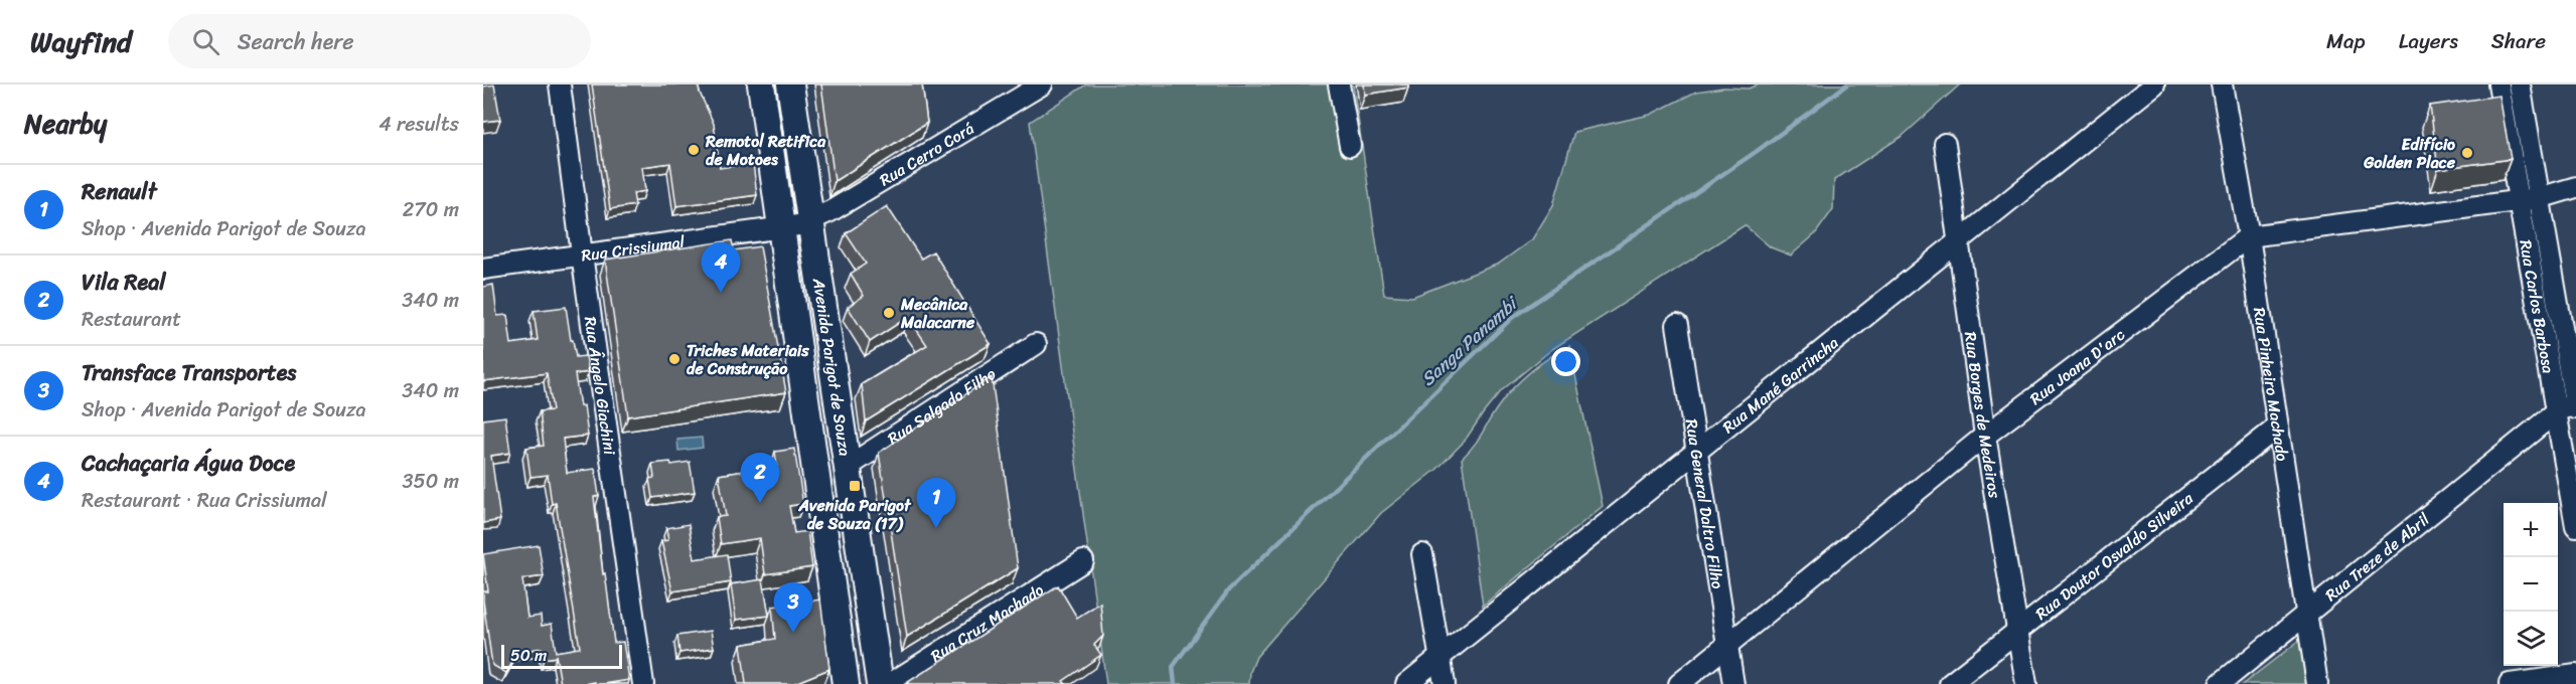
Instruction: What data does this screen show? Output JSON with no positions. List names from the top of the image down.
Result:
{
  "streets": {
    "main road": ["Avenida Parigot de Souza"],
    "street": [
      "Rua Cerro Corá",
      "Rua Crissiumal",
      "Rua Carlos Barbosa",
      "Rua Joana D'arc",
      "Rua Ângelo Giachini",
      "Rua Mané Garrincha",
      "Rua Pinheiro Machado",
      "Rua Salgado Filho",
      "Rua Borges de Medeiros",
      "Rua General Daltro Filho",
      "Rua Doutor Osvaldo Silveira",
      "Rua Treze de Abril",
      "Rua Cruz Machado"
    ]
  },
  "crossings": [
    ["Rua Cerro Corá", "Rua Crissiumal"],
    ["Rua Cerro Corá", "Avenida Parigot de Souza"],
    ["Rua Crissiumal", "Avenida Parigot de Souza"],
    ["Rua Crissiumal", "Rua Ângelo Giachini"],
    ["Rua Carlos Barbosa", "Rua Joana D'arc"],
    ["Rua Carlos Barbosa", "Rua Treze de Abril"],
    ["Avenida Parigot de Souza", "Rua Salgado Filho"],
    ["Rua Joana D'arc", "Rua Pinheiro Machado"],
    ["Rua Joana D'arc", "Rua Borges de Medeiros"],
    ["Rua Joana D'arc", "Rua General Daltro Filho"],
    ["Rua Mané Garrincha", "Rua Borges de Medeiros"],
    ["Rua Mané Garrincha", "Rua General Daltro Filho"],
    ["Rua Pinheiro Machado", "Rua Doutor Osvaldo Silveira"],
    ["Rua Pinheiro Machado", "Rua Treze de Abril"],
    ["Rua Borges de Medeiros", "Rua Doutor Osvaldo Silveira"]
  ],
  "water": ["Sanga Panambi"],
  "places": {
    "other": [
      "Remotol Retifica de Motoes",
      "Edifício Golden Place",
      "Mecânica Malacarne",
      "Triches Materiais de Construção"
    ],
    "transit": ["Avenida Parigot de Souza (17)"]
  },
  "scale_bar": "50 m",
  "page": {
    "header": "Wayfind",
    "search": "Search here",
    "nav": ["Map", "Layers", "Share"],
    "heading": ["Nearby", "4 results"],
    "list": [
      {
        "mark": "1",
        "name": "Renault",
        "note": "Shop · Avenida Parigot de Souza",
        "value": "270 m"
      },
      {
        "mark": "2",
        "name": "Vila Real",
        "note": "Restaurant",
        "value": "340 m"
      },
      {
        "mark": "3",
        "name": "Transface Transportes",
        "note": "Shop · Avenida Parigot de Souza",
        "value": "340 m"
      },
      {
        "mark": "4",
        "name": "Cachaçaria Água Doce",
        "note": "Restaurant · Rua Crissiumal",
        "value": "350 m"
      }
    ],
    "pins": [
      "4",
      "2",
      "1",
      "3"
    ],
    "map_buttons": ["+", "−"],
    "scale": "50 m"
  }
}
